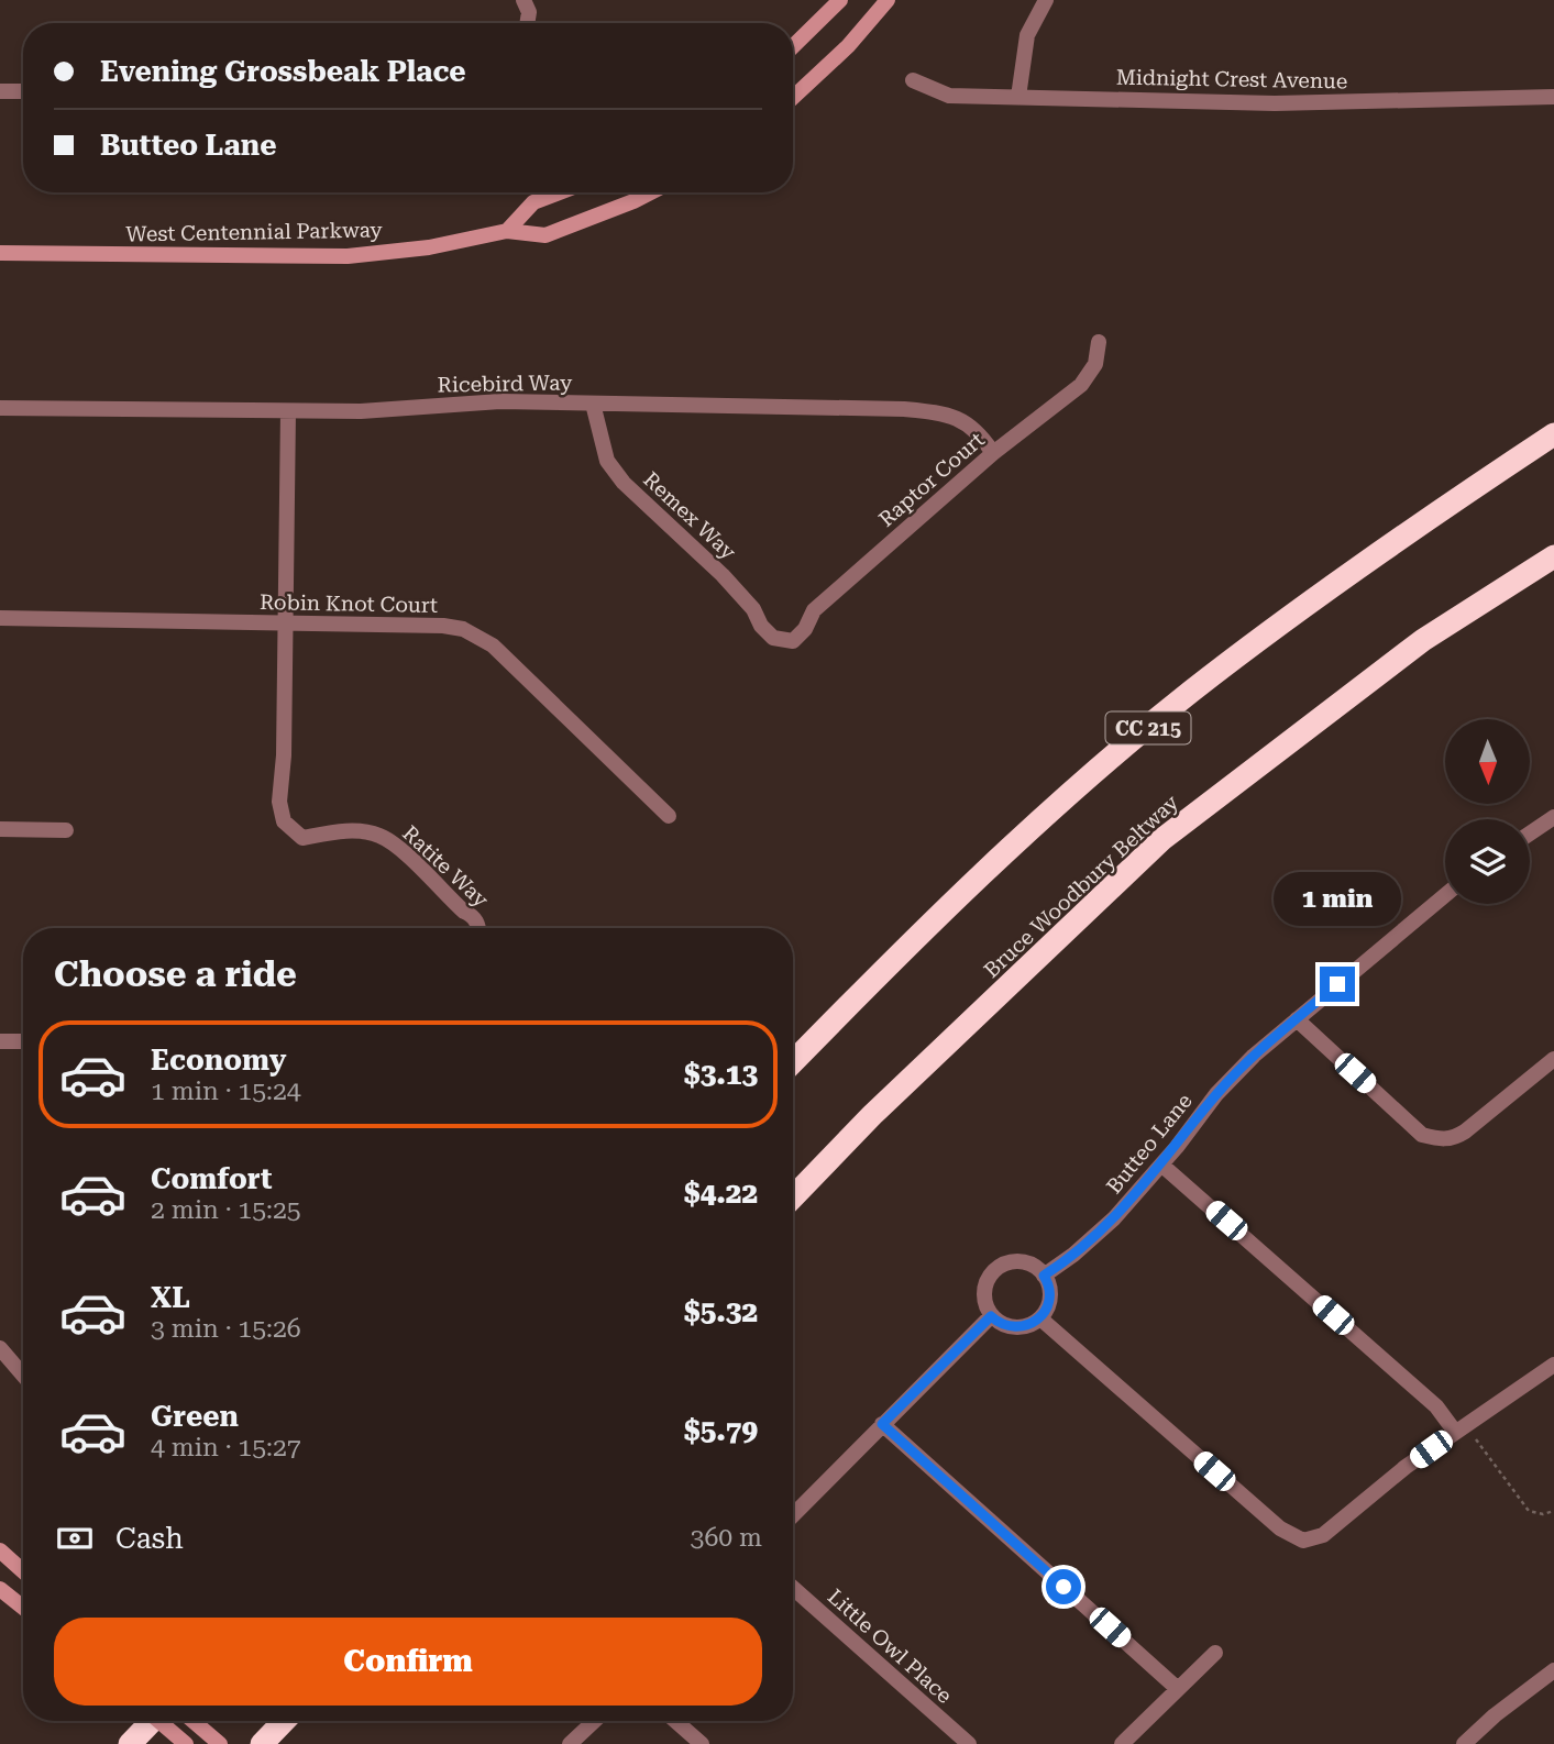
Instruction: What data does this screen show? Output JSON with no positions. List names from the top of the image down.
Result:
{
  "streets": {
    "highway": ["CC 215", "Bruce Woodbury Beltway"],
    "main road": ["West Centennial Parkway"],
    "street": [
      "Midnight Crest Avenue",
      "Ricebird Way",
      "Raptor Court",
      "Remex Way",
      "Robin Knot Court",
      "Ratite Way",
      "Butteo Lane",
      "Little Owl Place"
    ]
  },
  "crossings": [
    ["Ricebird Way", "Raptor Court"],
    ["Ricebird Way", "Remex Way"],
    ["Raptor Court", "Remex Way"],
    ["Robin Knot Court", "Ratite Way"]
  ],
  "north": "bottom",
  "page": {
    "banner": ["Evening Grossbeak Place", "Butteo Lane"],
    "bubble": "1 min",
    "heading": "Choose a ride",
    "list": [
      {
        "name": "Economy",
        "note": "1 min · 15:24",
        "value": "$3.13"
      },
      {
        "name": "Comfort",
        "note": "2 min · 15:25",
        "value": "$4.22"
      },
      {
        "name": "XL",
        "note": "3 min · 15:26",
        "value": "$5.32"
      },
      {
        "name": "Green",
        "note": "4 min · 15:27",
        "value": "$5.79"
      }
    ],
    "pay": ["Cash", "360 m"],
    "buttons": "Confirm"
  }
}
